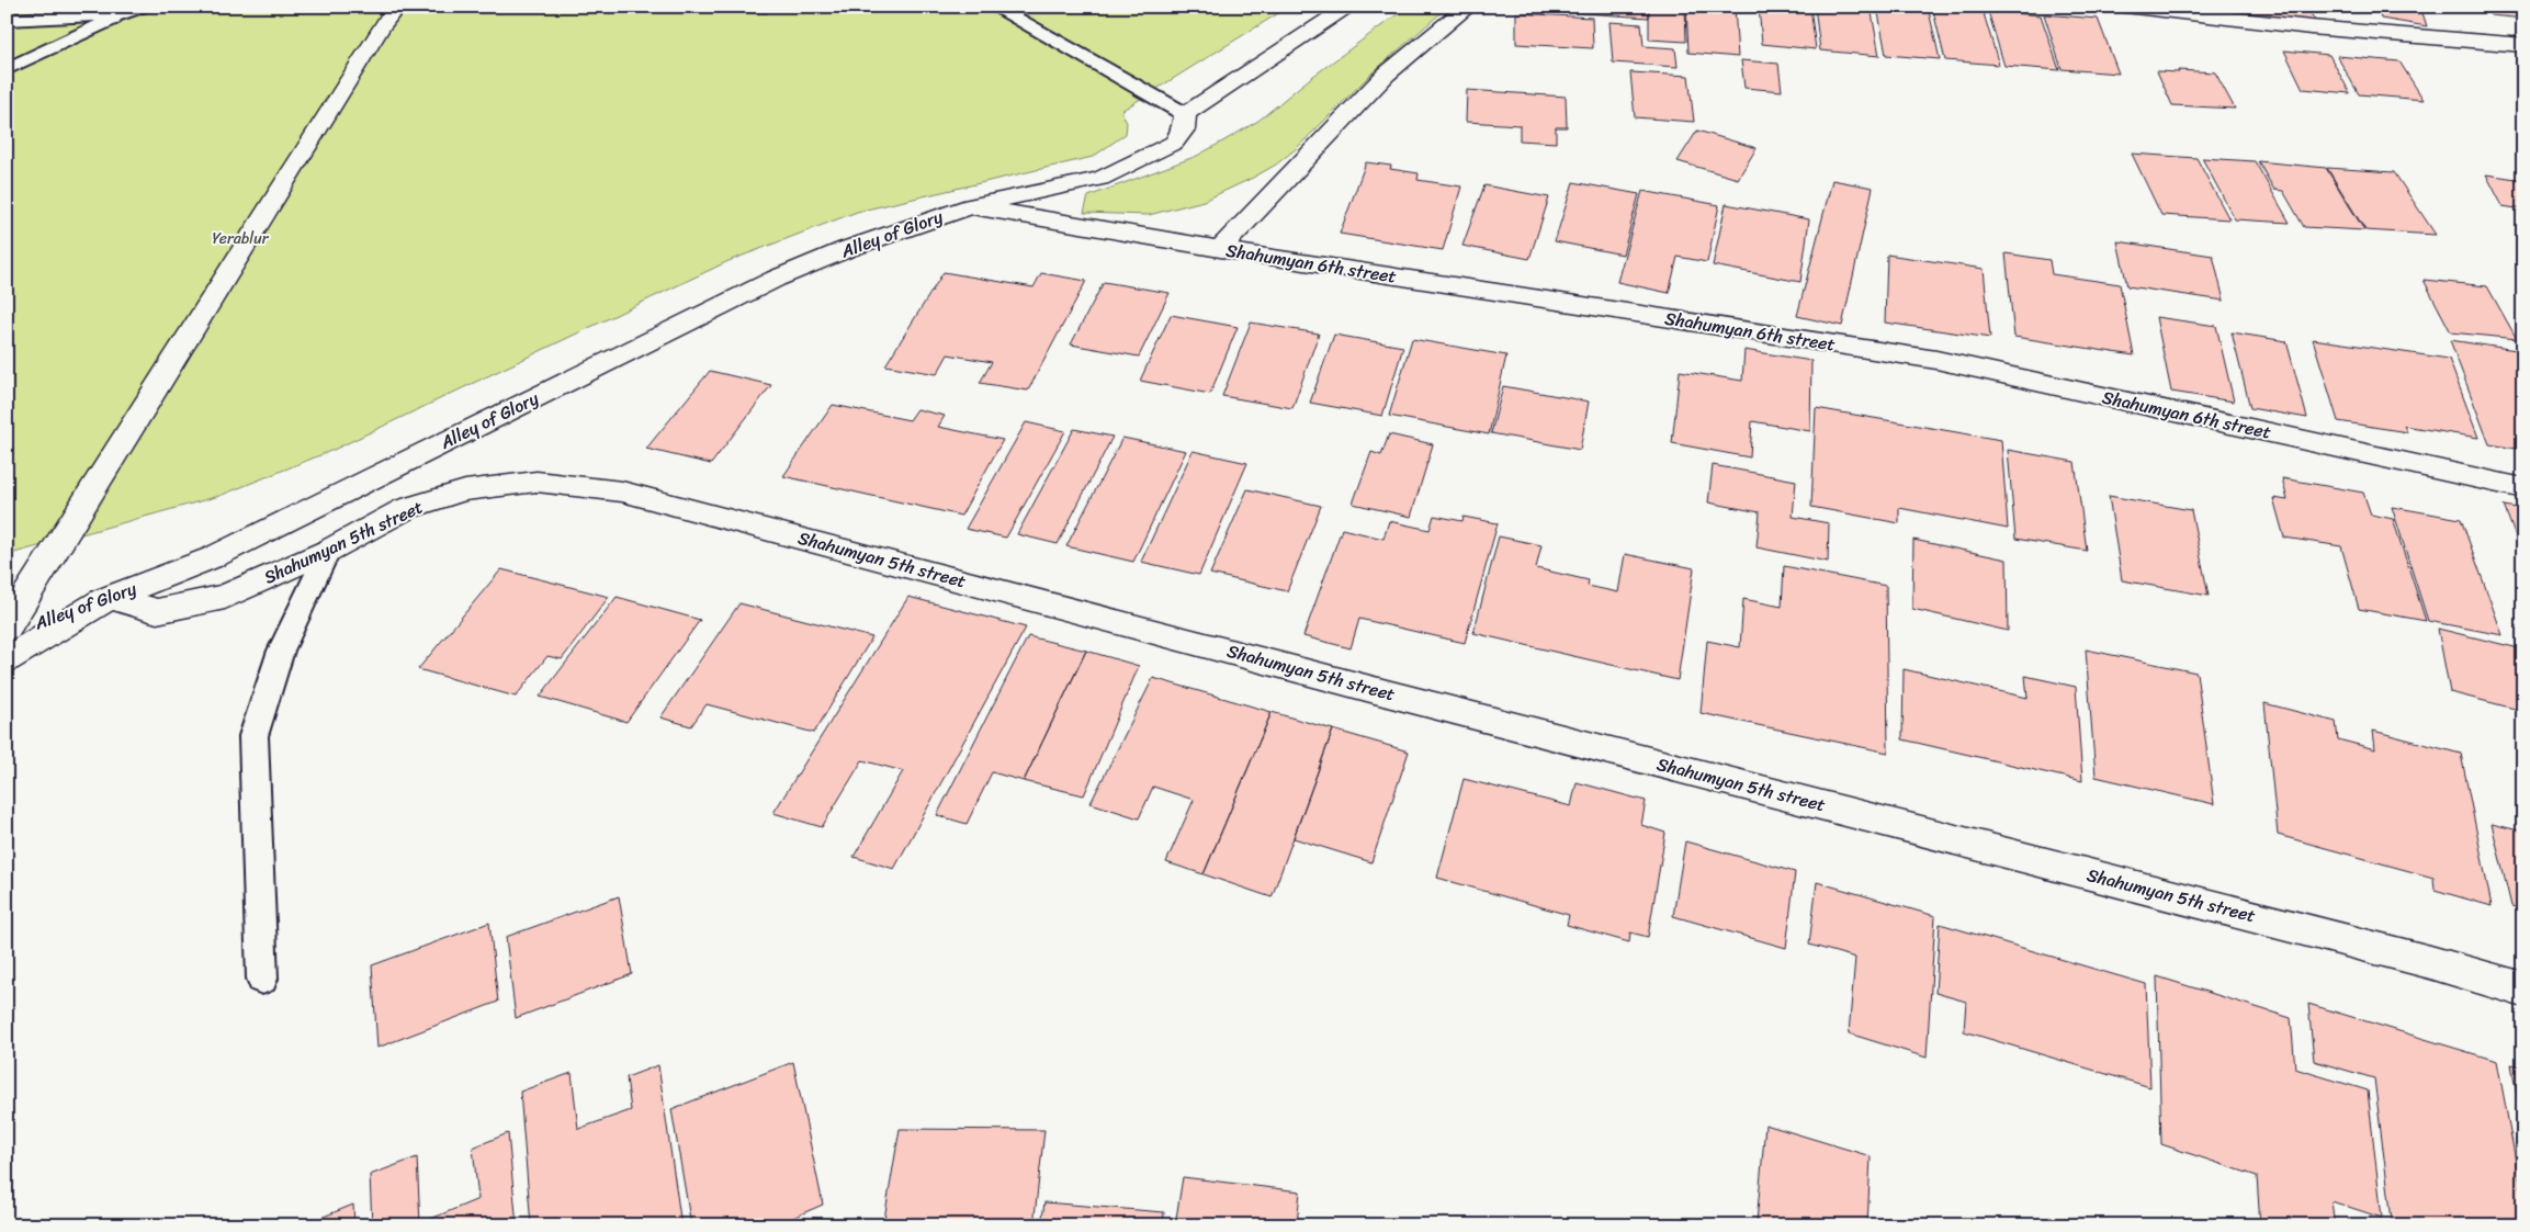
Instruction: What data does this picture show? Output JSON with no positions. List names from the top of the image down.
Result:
{
  "streets": {
    "street": ["Alley of Glory", "Shahumyan 6th street", "Shahumyan 5th street"]
  },
  "crossings": [
    ["Alley of Glory", "Shahumyan 6th street"],
    ["Alley of Glory", "Shahumyan 5th street"]
  ],
  "parks": ["Yerablur"]
}
